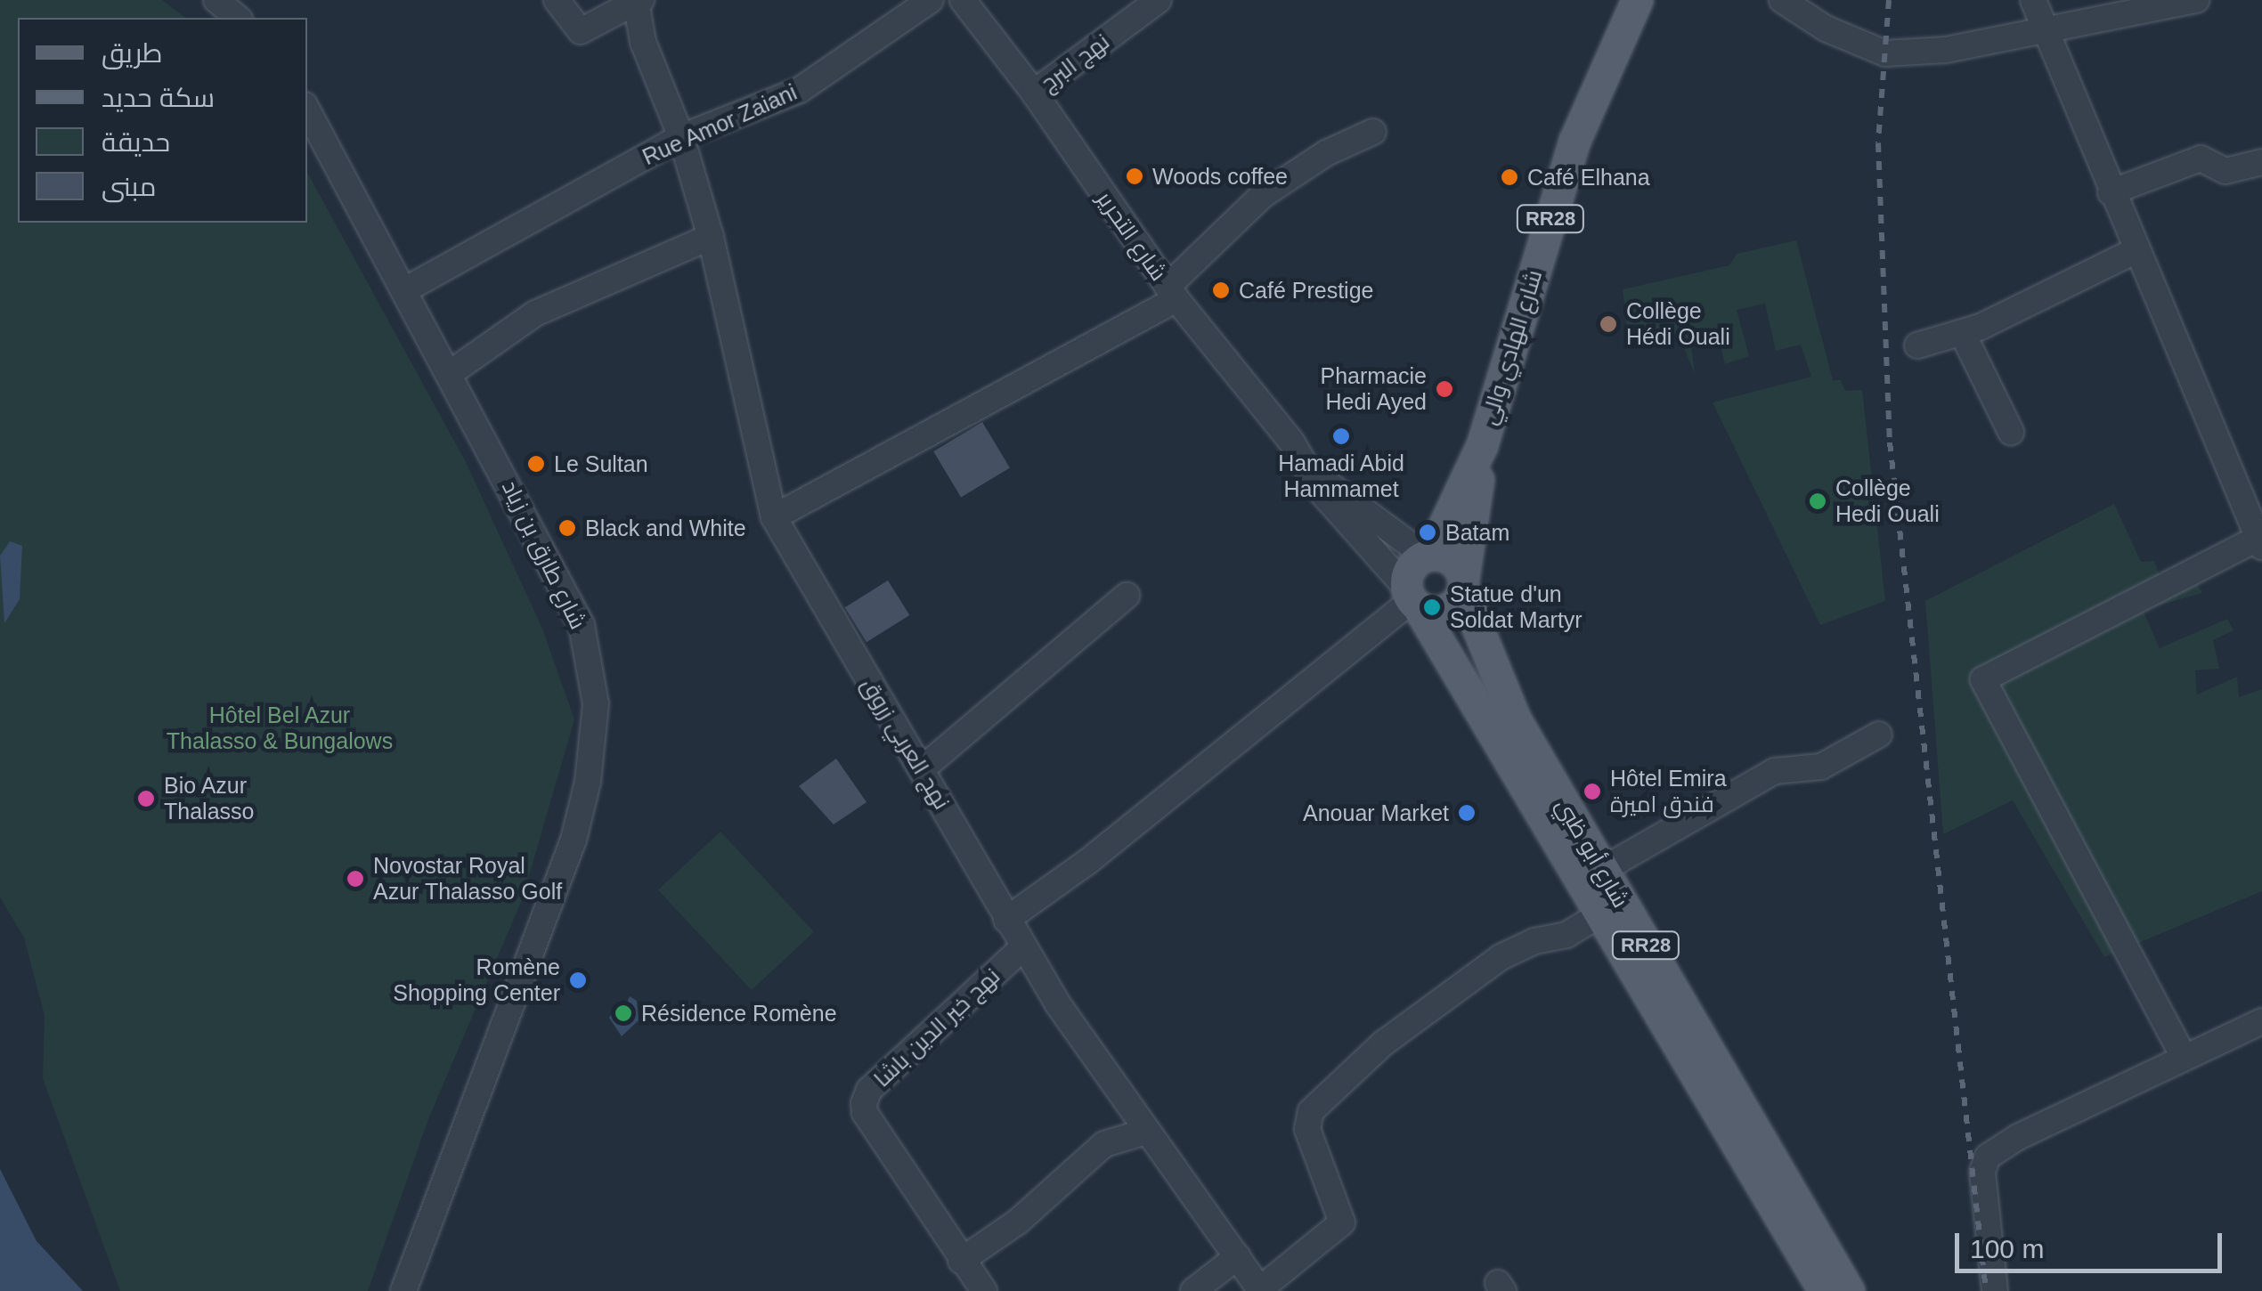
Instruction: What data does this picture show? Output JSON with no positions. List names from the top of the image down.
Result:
{
  "streets": {
    "main road": ["RR28", "شارع الهادي والي", "شارع أبو ظبي"],
    "street": [
      "نهج البرج",
      "Rue Amor Zaiani",
      "شارع التحرير",
      "شارع طارق بن زياد",
      "نهج العربي زروق",
      "نهج خير الدين باشا"
    ]
  },
  "crossings": [
    ["نهج البرج", "شارع التحرير"],
    ["Rue Amor Zaiani", "شارع طارق بن زياد"],
    ["Rue Amor Zaiani", "نهج العربي زروق"],
    ["RR28", "شارع التحرير"],
    ["RR28", "شارع الهادي والي"],
    ["RR28", "شارع أبو ظبي"],
    ["شارع التحرير", "شارع الهادي والي"],
    ["شارع التحرير", "شارع أبو ظبي"],
    ["شارع الهادي والي", "شارع أبو ظبي"],
    ["نهج العربي زروق", "نهج خير الدين باشا"]
  ],
  "parks": ["Hôtel Bel Azur Thalasso & Bungalows"],
  "places": [
    "Woods coffee",
    "Café Elhana",
    "Café Prestige",
    "Collège Hédi Ouali",
    "Pharmacie Hedi Ayed",
    "Hamadi Abid Hammamet",
    "Le Sultan",
    "Collège Hedi Ouali",
    "Black and White",
    "Batam",
    "Statue d'un Soldat Martyr",
    "Hôtel Emira فندق اميرة",
    "Bio Azur Thalasso",
    "Anouar Market",
    "Novostar Royal Azur Thalasso Golf",
    "Romène Shopping Center",
    "Résidence Romène"
  ],
  "legend": [
    "طريق",
    "سكة حديد",
    "حديقة",
    "مبنى"
  ],
  "scale_bar": "100 m"
}
